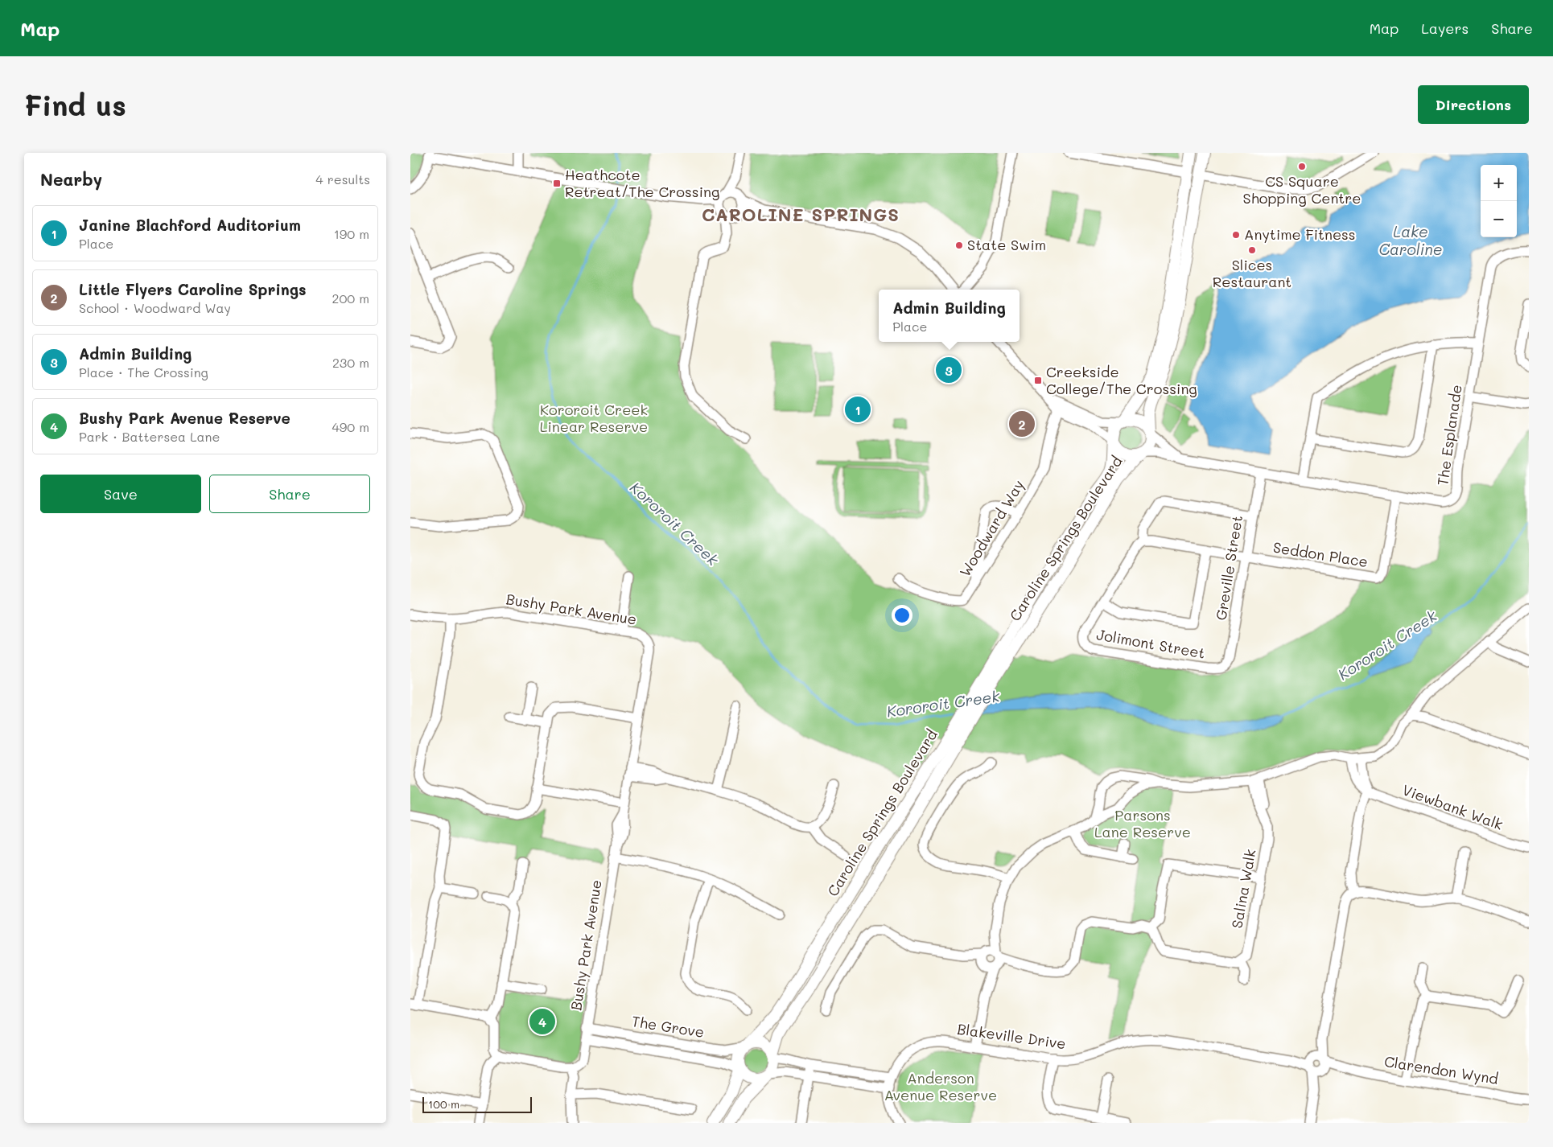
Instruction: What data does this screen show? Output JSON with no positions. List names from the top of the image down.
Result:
{
  "streets": {
    "main road": ["Caroline Springs Boulevard"],
    "street": [
      "The Esplanade",
      "Woodward Way",
      "Seddon Place",
      "Greville Street",
      "Bushy Park Avenue",
      "Jolimont Street",
      "Viewbank Walk",
      "Salina Walk",
      "The Grove",
      "Blakeville Drive",
      "Clarendon Wynd"
    ]
  },
  "crossings": [
    ["The Esplanade", "Caroline Springs Boulevard"],
    ["The Esplanade", "Seddon Place"],
    ["The Esplanade", "Greville Street"],
    ["Caroline Springs Boulevard", "The Grove"],
    ["Seddon Place", "Greville Street"],
    ["Greville Street", "Jolimont Street"],
    ["Bushy Park Avenue", "The Grove"],
    ["Blakeville Drive", "Clarendon Wynd"]
  ],
  "districts": ["CAROLINE SPRINGS"],
  "water": ["Lake Caroline", "Kororoit Creek"],
  "parks": ["Kororoit Creek Linear Reserve", "Parsons Lane Reserve", "Anderson Avenue Reserve"],
  "places": {
    "other": [
      "CS Square Shopping Centre",
      "Anytime Fitness",
      "State Swim",
      "Slices Restaurant"
    ],
    "transit": ["Heathcote Retreat/The Crossing", "Creekside College/The Crossing"]
  },
  "scale_bar": "100 m",
  "page": {
    "header": "Map",
    "nav": ["Map", "Layers", "Share"],
    "buttons": [
      "Directions",
      ["Save", "Share"]
    ],
    "title": "Find us",
    "heading": ["Nearby", "4 results"],
    "map_buttons": ["+", "−"],
    "list": [
      {
        "mark": "1",
        "name": "Janine Blachford Auditorium",
        "note": "Place",
        "value": "190 m"
      },
      {
        "mark": "2",
        "name": "Little Flyers Caroline Springs",
        "note": "School · Woodward Way",
        "value": "200 m"
      },
      {
        "mark": "3",
        "name": "Admin Building",
        "note": "Place · The Crossing",
        "value": "230 m"
      },
      {
        "mark": "4",
        "name": "Bushy Park Avenue Reserve",
        "note": "Park · Battersea Lane",
        "value": "490 m"
      }
    ],
    "popup": ["Admin Building", "Place"],
    "pins": [
      "3",
      "1",
      "2",
      "4"
    ],
    "scale": "100 m"
  }
}
